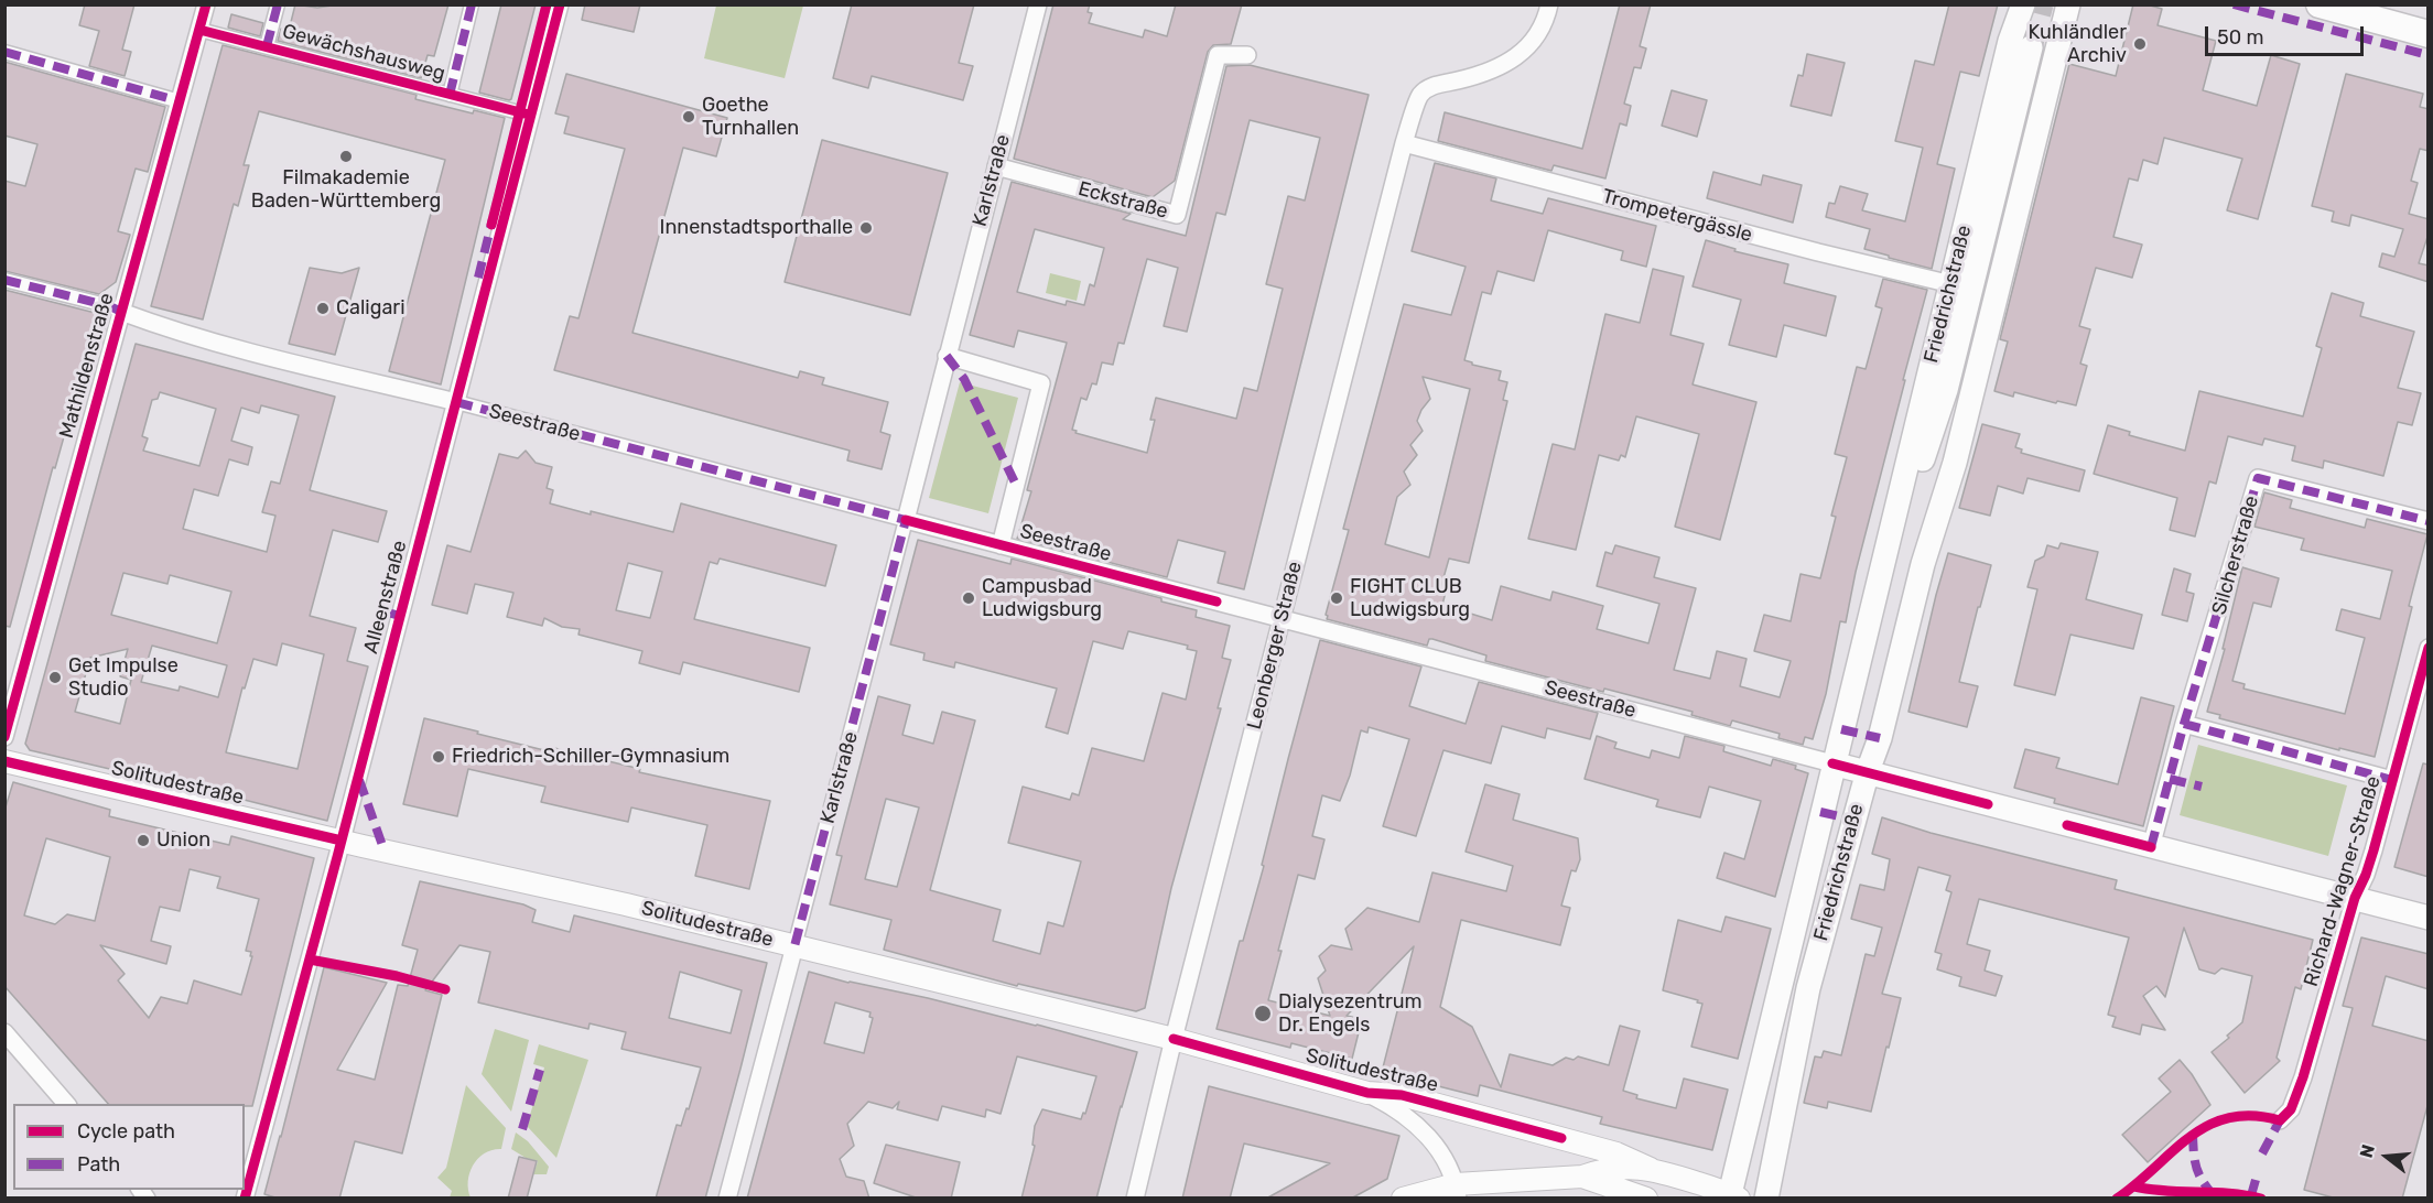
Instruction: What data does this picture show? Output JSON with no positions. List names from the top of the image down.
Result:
{
  "streets": {
    "main road": ["Friedrichstraße"],
    "street": [
      "Gewächshausweg",
      "Karlstraße",
      "Eckstraße",
      "Trompetergässle",
      "Mathildenstraße",
      "Seestraße",
      "Silcherstraße",
      "Alleenstraße",
      "Leonberger Straße",
      "Solitudestraße",
      "Richard-Wagner-Straße"
    ]
  },
  "crossings": [
    ["Gewächshausweg", "Mathildenstraße"],
    ["Karlstraße", "Eckstraße"],
    ["Karlstraße", "Seestraße"],
    ["Karlstraße", "Solitudestraße"],
    ["Trompetergässle", "Friedrichstraße"],
    ["Trompetergässle", "Leonberger Straße"],
    ["Friedrichstraße", "Seestraße"],
    ["Friedrichstraße", "Solitudestraße"],
    ["Mathildenstraße", "Seestraße"],
    ["Seestraße", "Alleenstraße"],
    ["Seestraße", "Leonberger Straße"],
    ["Alleenstraße", "Solitudestraße"],
    ["Leonberger Straße", "Solitudestraße"]
  ],
  "places": [
    "Kuhländler Archiv",
    "Goethe Turnhallen",
    "Filmakademie Baden-Württemberg",
    "Innenstadtsporthalle",
    "Caligari",
    "Campusbad Ludwigsburg",
    "FIGHT CLUB Ludwigsburg",
    "Get Impulse Studio",
    "Friedrich-Schiller-Gymnasium",
    "Union",
    "Dialysezentrum Dr. Engels"
  ],
  "legend": ["Cycle path", "Path"],
  "scale_bar": "50 m",
  "north": "left"
}
